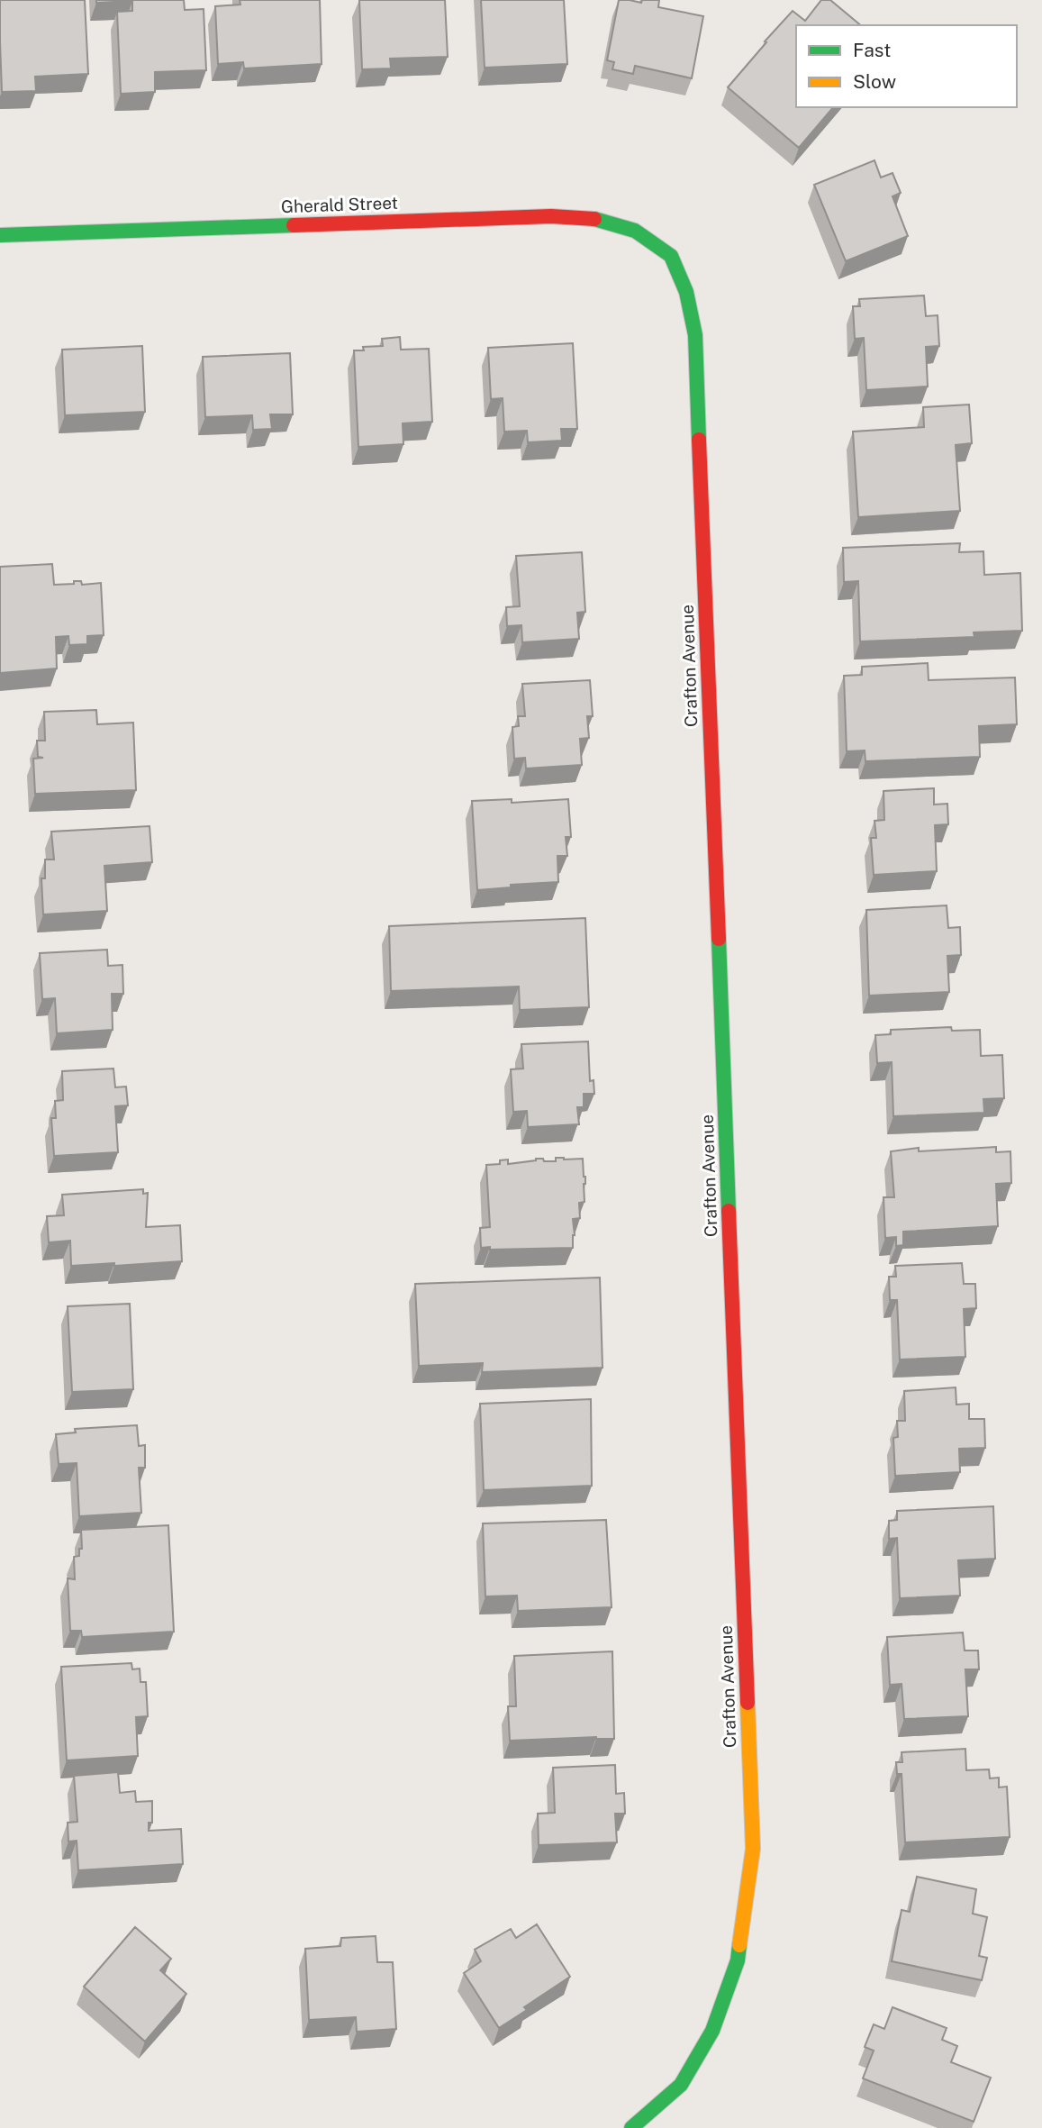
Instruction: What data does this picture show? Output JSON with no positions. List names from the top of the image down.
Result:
{
  "streets": {
    "street": ["Gherald Street", "Crafton Avenue"]
  },
  "crossings": [
    ["Gherald Street", "Crafton Avenue"]
  ],
  "legend": ["Fast", "Slow"]
}
